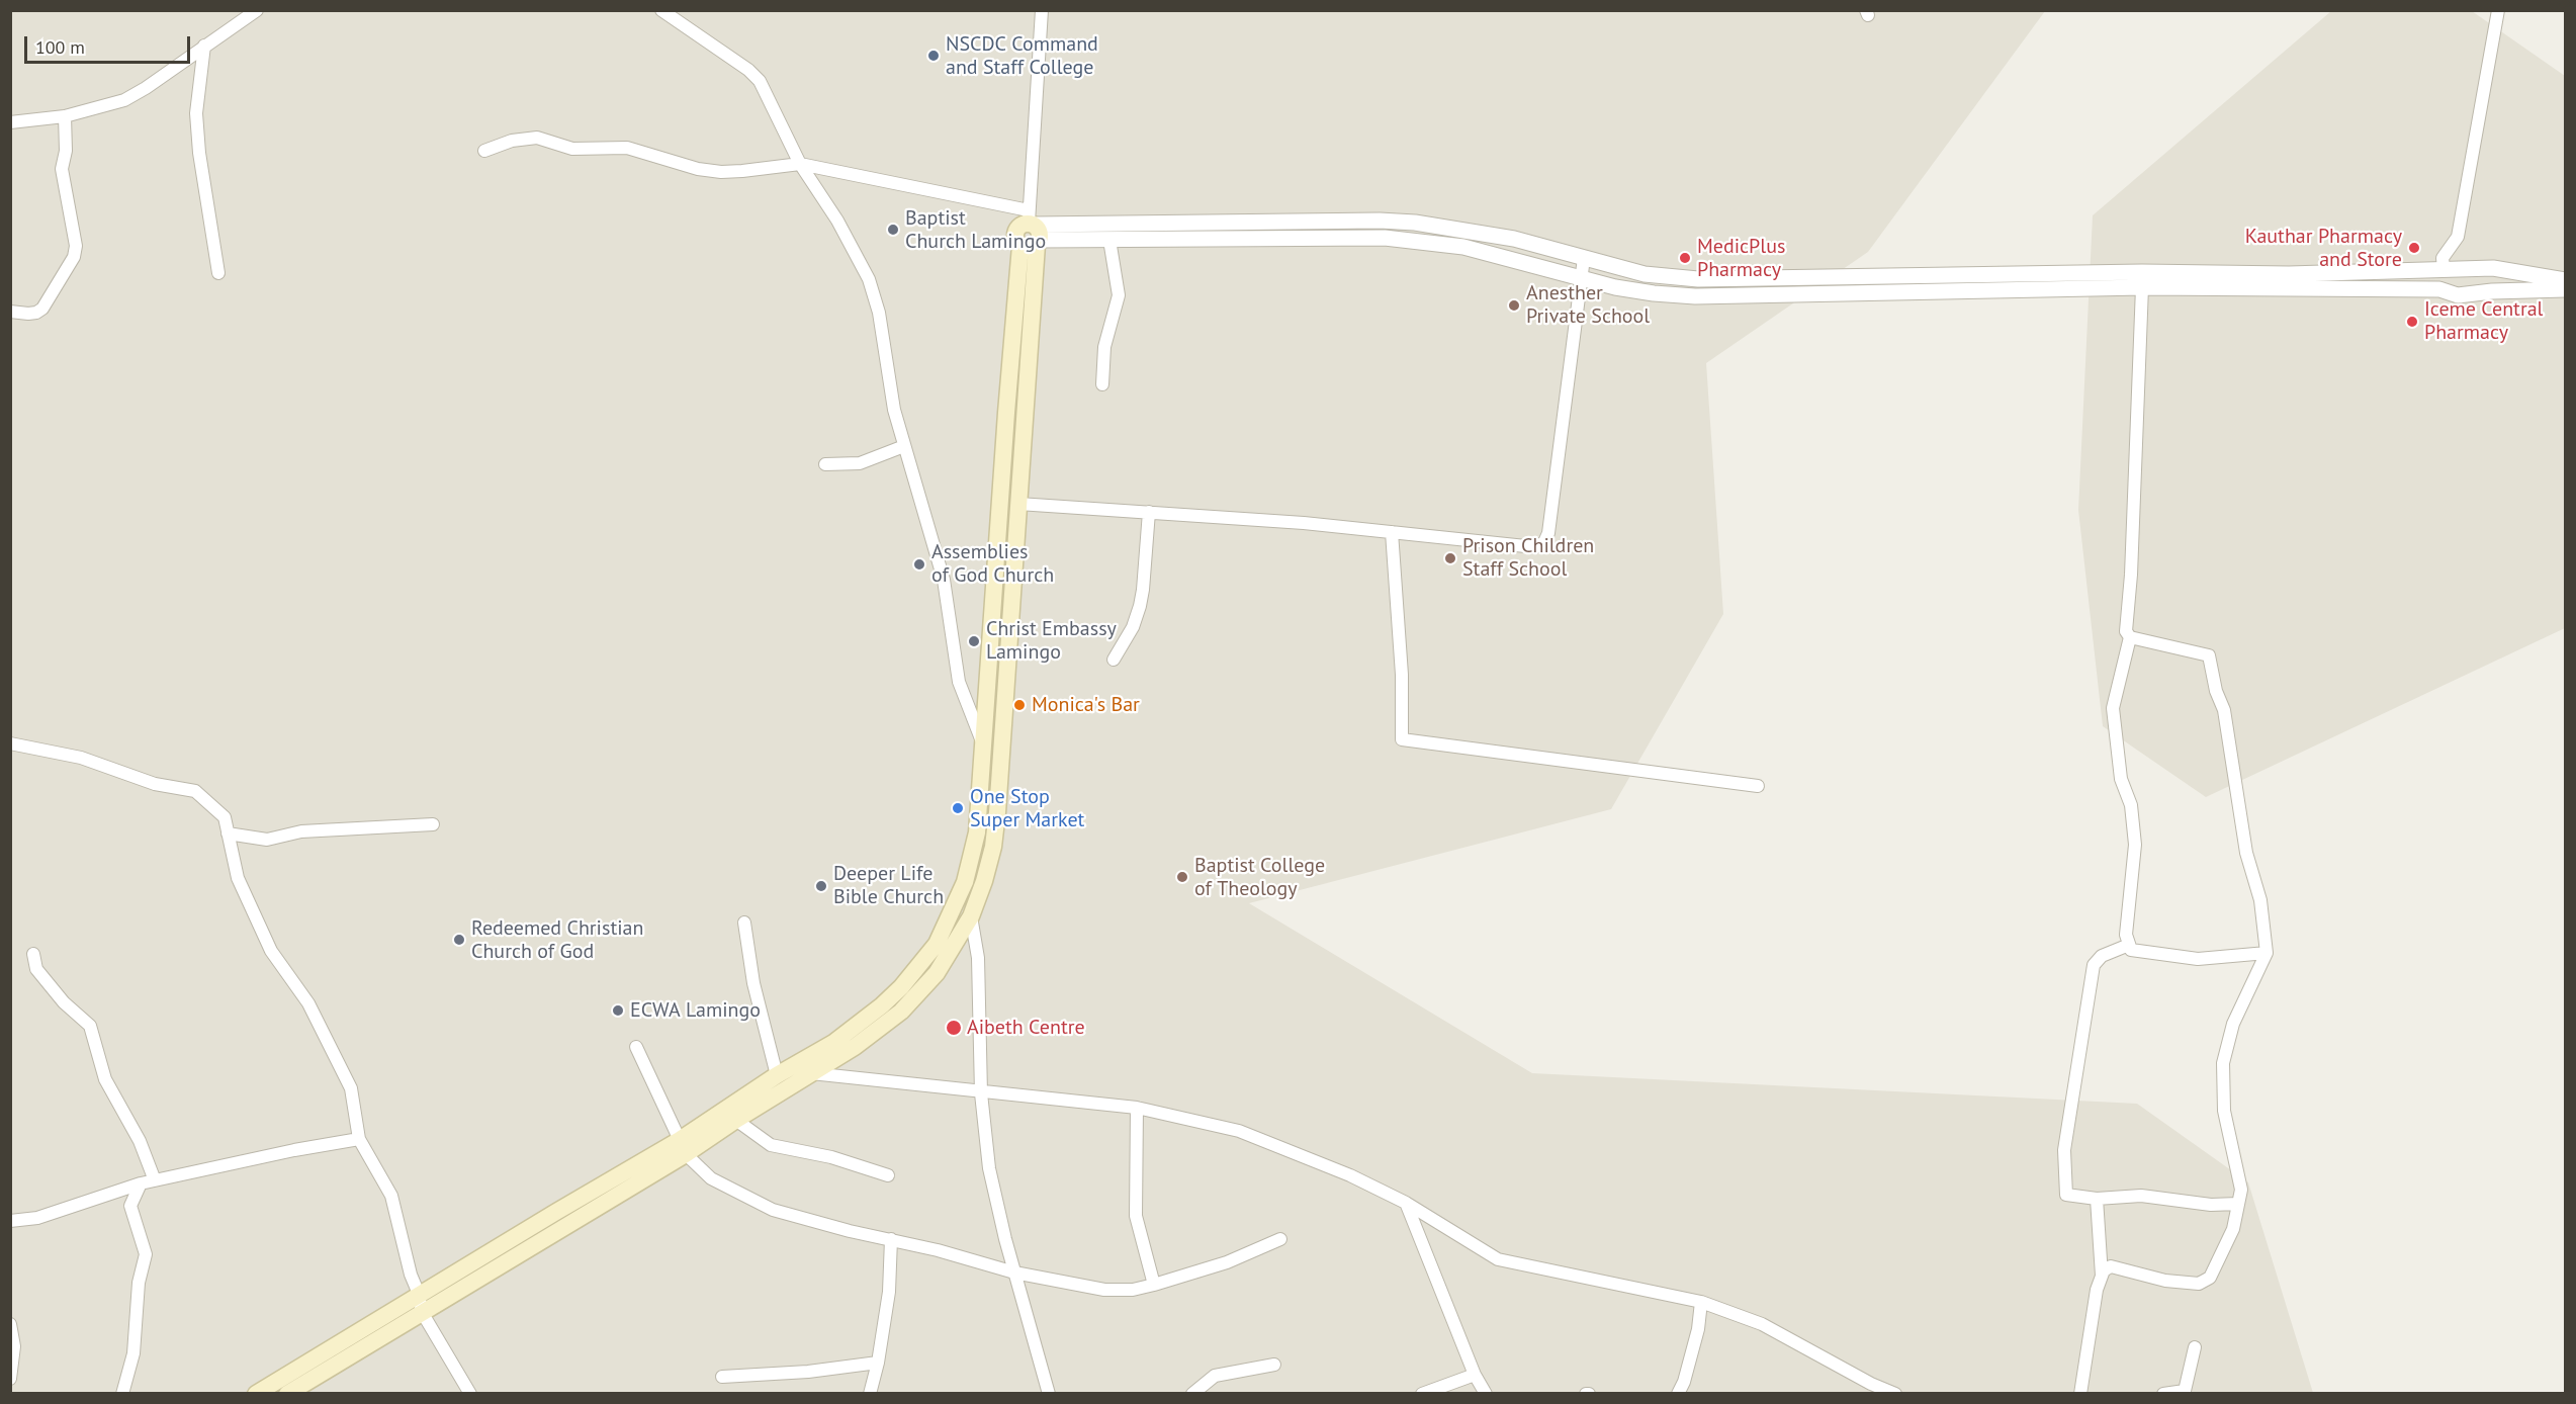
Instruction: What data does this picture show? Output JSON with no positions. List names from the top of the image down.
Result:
{
  "places": [
    "NSCDC Command and Staff College",
    "Baptist Church Lamingo",
    "Kauthar Pharmacy and Store",
    "MedicPlus Pharmacy",
    "Anesther Private School",
    "Iceme Central Pharmacy",
    "Prison Children Staff School",
    "Assemblies of God Church",
    "Christ Embassy Lamingo",
    "Monica's Bar",
    "One Stop Super Market",
    "Baptist College of Theology",
    "Deeper Life Bible Church",
    "Redeemed Christian Church of God",
    "ECWA Lamingo",
    "Aibeth Centre"
  ],
  "scale_bar": "100 m"
}
